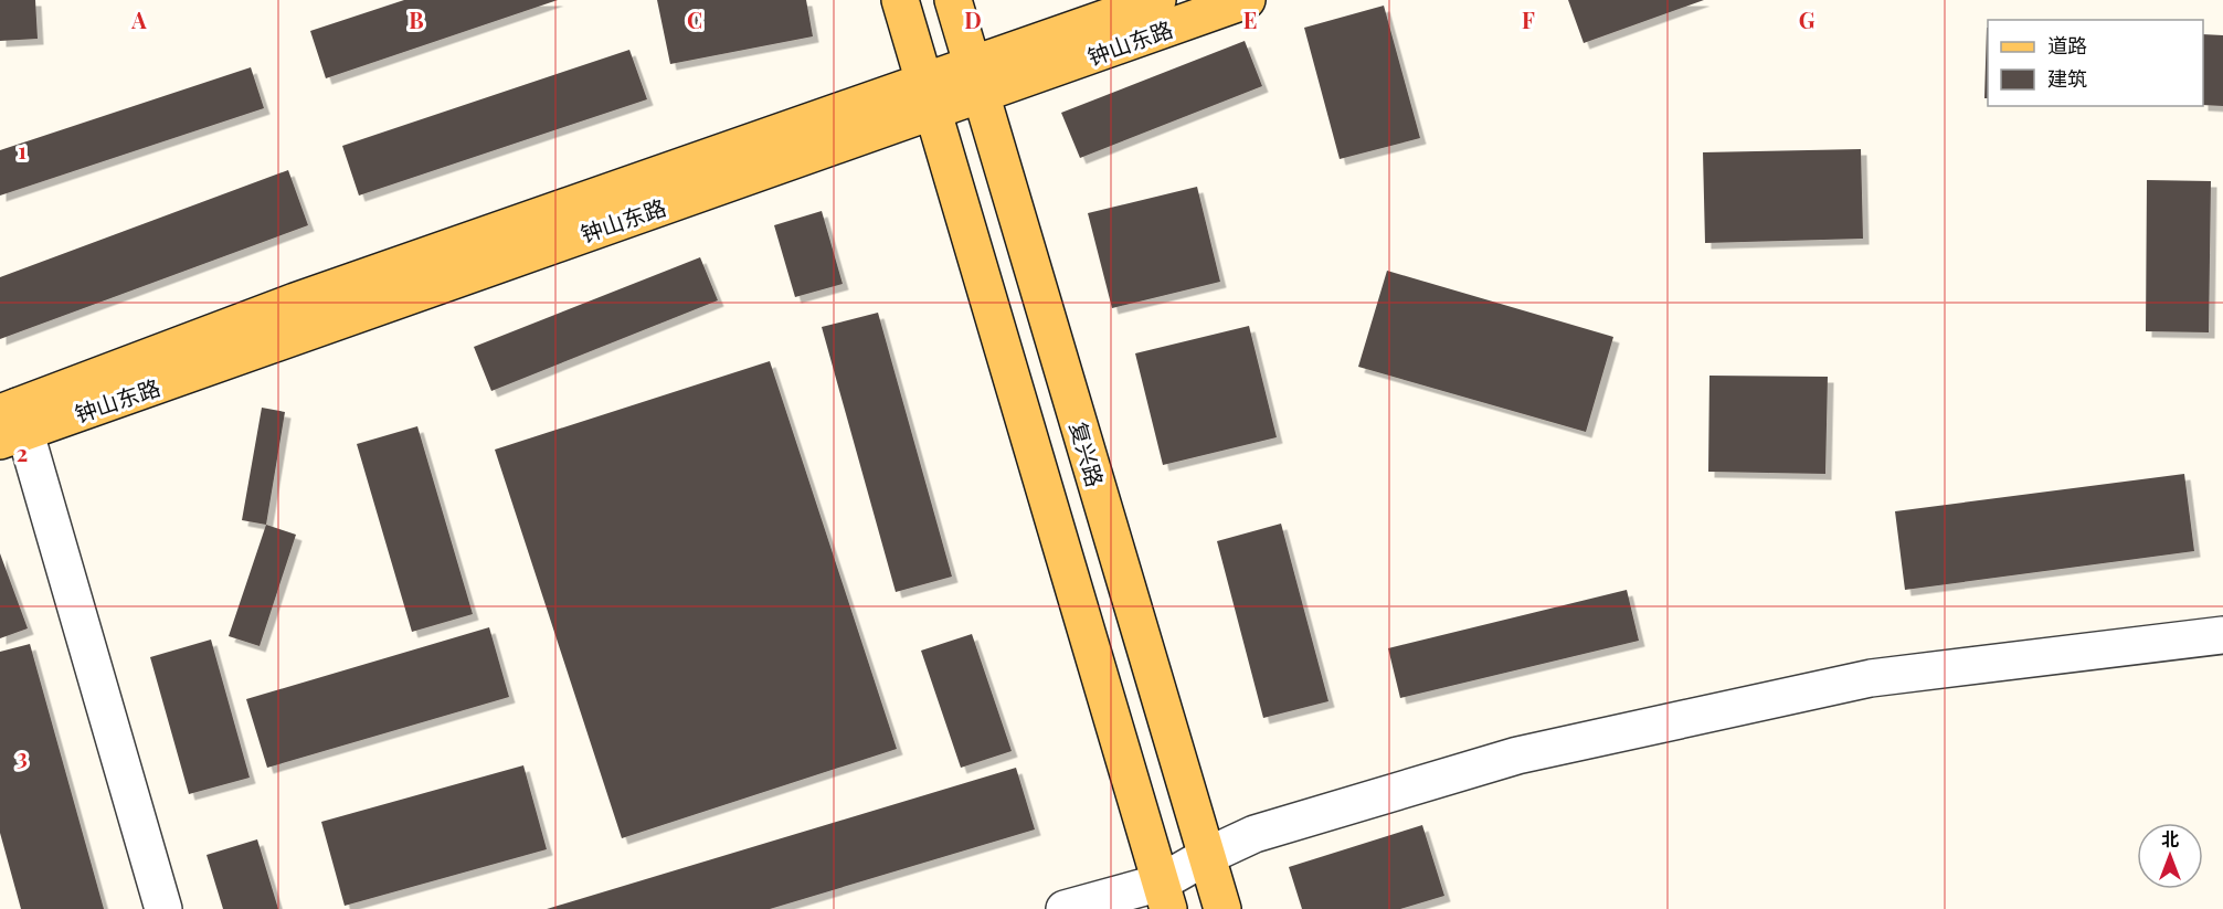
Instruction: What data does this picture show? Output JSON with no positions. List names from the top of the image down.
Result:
{
  "streets": {
    "main road": ["钟山东路", "复兴路"]
  },
  "crossings": [
    ["钟山东路", "复兴路"]
  ],
  "legend": ["道路", "建筑"],
  "north": "top",
  "grid": {
    "columns": [
      "A",
      "B",
      "C",
      "D",
      "E",
      "F",
      "G"
    ],
    "rows": ["1", "2", "3"]
  }
}
